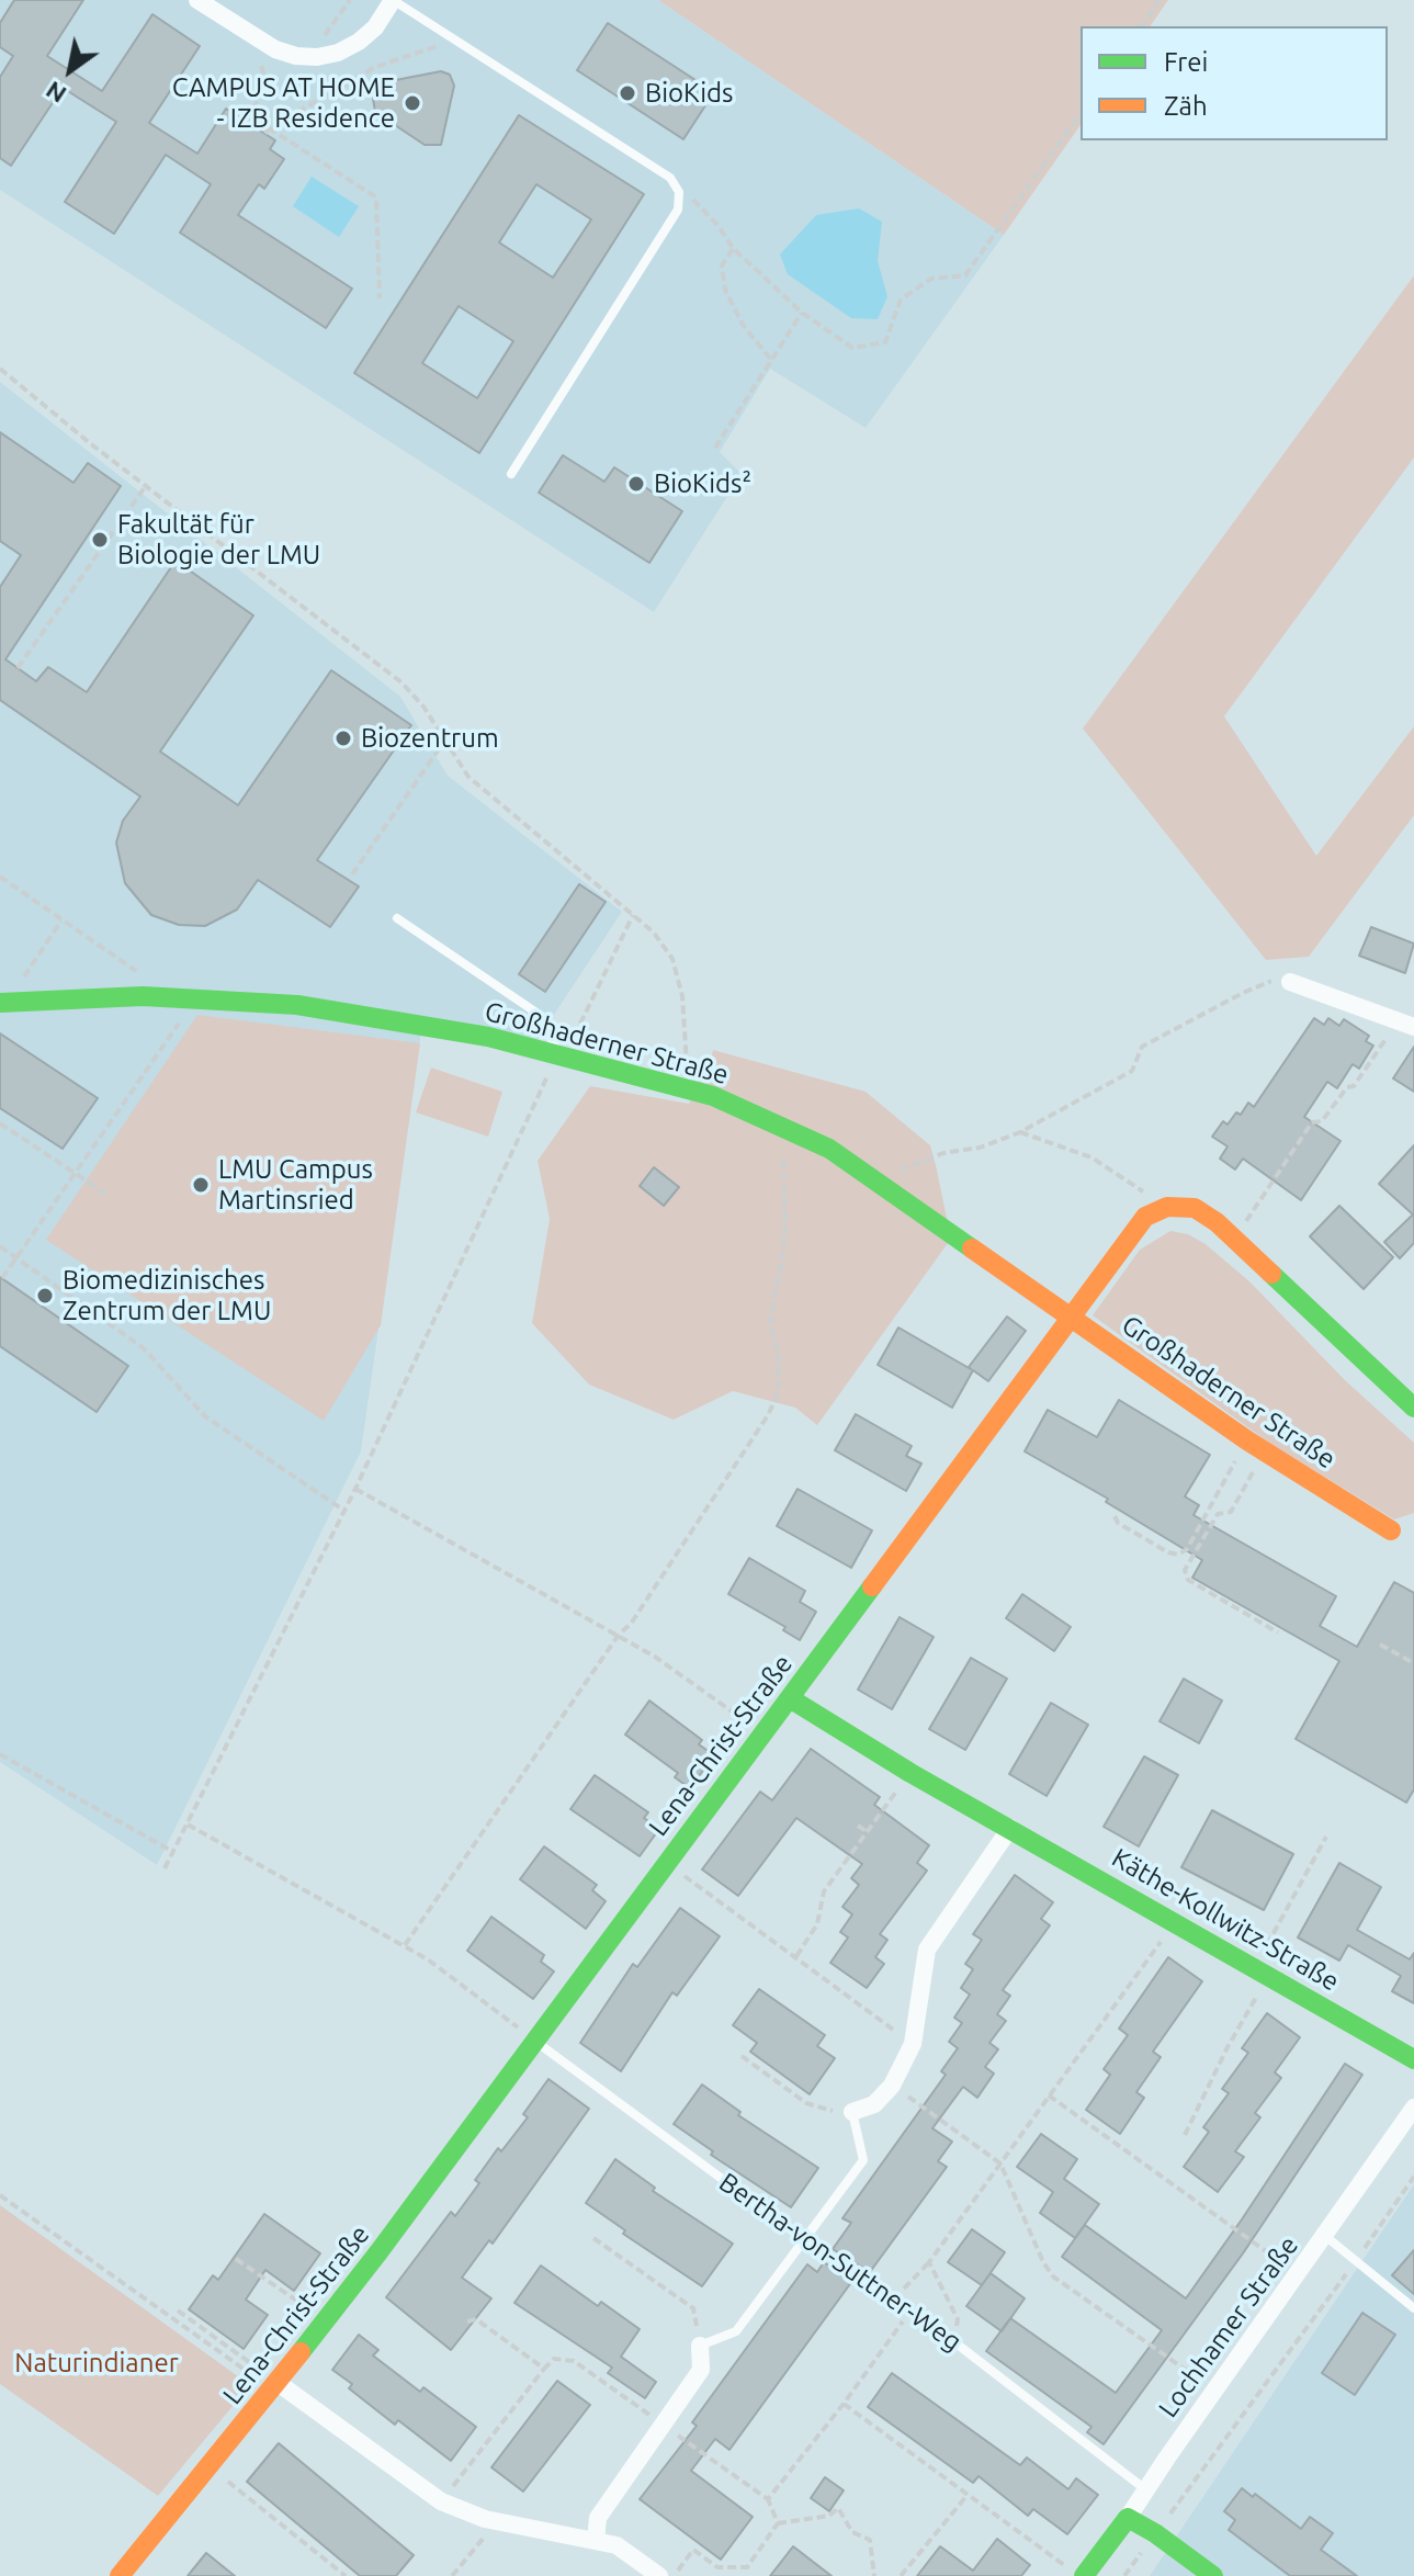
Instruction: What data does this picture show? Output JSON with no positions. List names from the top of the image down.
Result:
{
  "streets": {
    "street": [
      "Großhaderner Straße",
      "Lena-Christ-Straße",
      "Käthe-Kollwitz-Straße",
      "Lochhamer Straße"
    ],
    "lane": ["Bertha-von-Suttner-Weg"]
  },
  "crossings": [
    ["Großhaderner Straße", "Lena-Christ-Straße"],
    ["Lena-Christ-Straße", "Käthe-Kollwitz-Straße"],
    ["Lena-Christ-Straße", "Bertha-von-Suttner-Weg"],
    ["Bertha-von-Suttner-Weg", "Lochhamer Straße"]
  ],
  "parks": ["Naturindianer"],
  "places": [
    "BioKids",
    "CAMPUS AT HOME - IZB Residence",
    "BioKids²",
    "Fakultät für Biologie der LMU",
    "Biozentrum",
    "LMU Campus Martinsried",
    "Biomedizinisches Zentrum der LMU"
  ],
  "legend": ["Frei", "Zäh"],
  "north": "bottom left"
}
